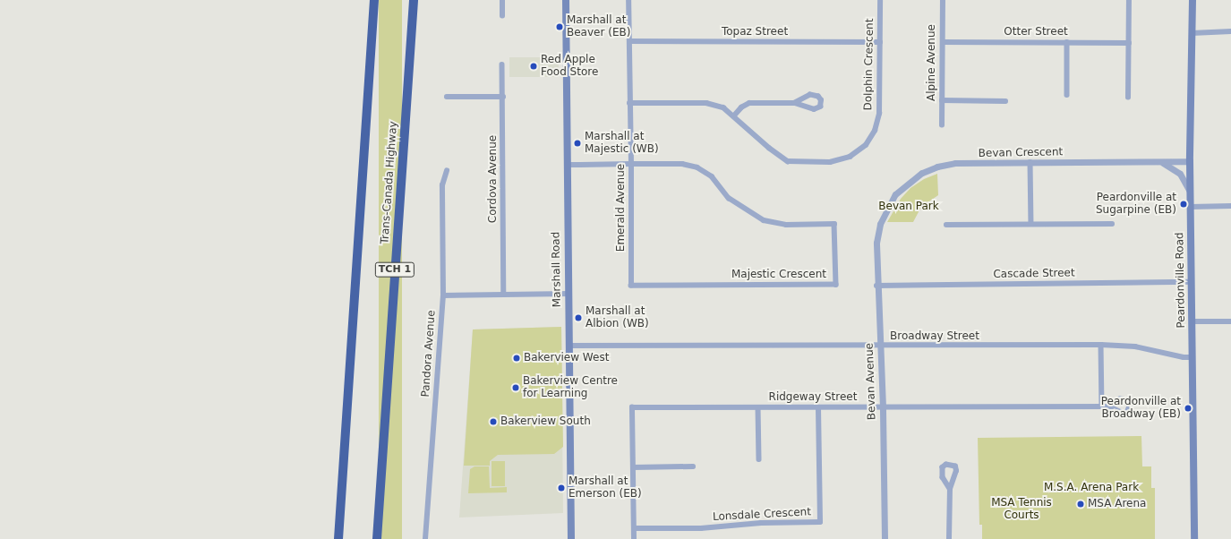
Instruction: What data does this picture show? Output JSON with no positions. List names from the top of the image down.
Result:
{
  "streets": {
    "highway": ["Trans-Canada Highway", "TCH 1"],
    "main road": ["Marshall Road", "Peardonville Road"],
    "street": [
      "Topaz Street",
      "Otter Street",
      "Alpine Avenue",
      "Dolphin Crescent",
      "Bevan Crescent",
      "Cordova Avenue",
      "Emerald Avenue",
      "Cascade Street",
      "Majestic Crescent",
      "Broadway Street",
      "Pandora Avenue",
      "Bevan Avenue",
      "Ridgeway Street",
      "Lonsdale Crescent"
    ]
  },
  "crossings": [
    ["Topaz Street", "Dolphin Crescent"],
    ["Topaz Street", "Emerald Avenue"],
    ["Otter Street", "Alpine Avenue"],
    ["Dolphin Crescent", "Emerald Avenue"],
    ["Bevan Crescent", "Peardonville Road"],
    ["Bevan Crescent", "Bevan Avenue"],
    ["Emerald Avenue", "Majestic Crescent"],
    ["Marshall Road", "Majestic Crescent"],
    ["Marshall Road", "Broadway Street"],
    ["Cascade Street", "Peardonville Road"],
    ["Cascade Street", "Bevan Avenue"],
    ["Peardonville Road", "Broadway Street"],
    ["Broadway Street", "Bevan Avenue"],
    ["Bevan Avenue", "Ridgeway Street"],
    ["Ridgeway Street", "Lonsdale Crescent"]
  ],
  "parks": ["Bevan Park", "M.S.A. Arena Park", "MSA Tennis Courts"],
  "places": [
    "Marshall at Beaver (EB)",
    "Red Apple Food Store",
    "Marshall at Majestic (WB)",
    "Peardonville at Sugarpine (EB)",
    "Marshall at Albion (WB)",
    "Bakerview West",
    "Bakerview Centre for Learning",
    "Peardonville at Broadway (EB)",
    "Bakerview South",
    "Marshall at Emerson (EB)",
    "MSA Arena"
  ]
}
